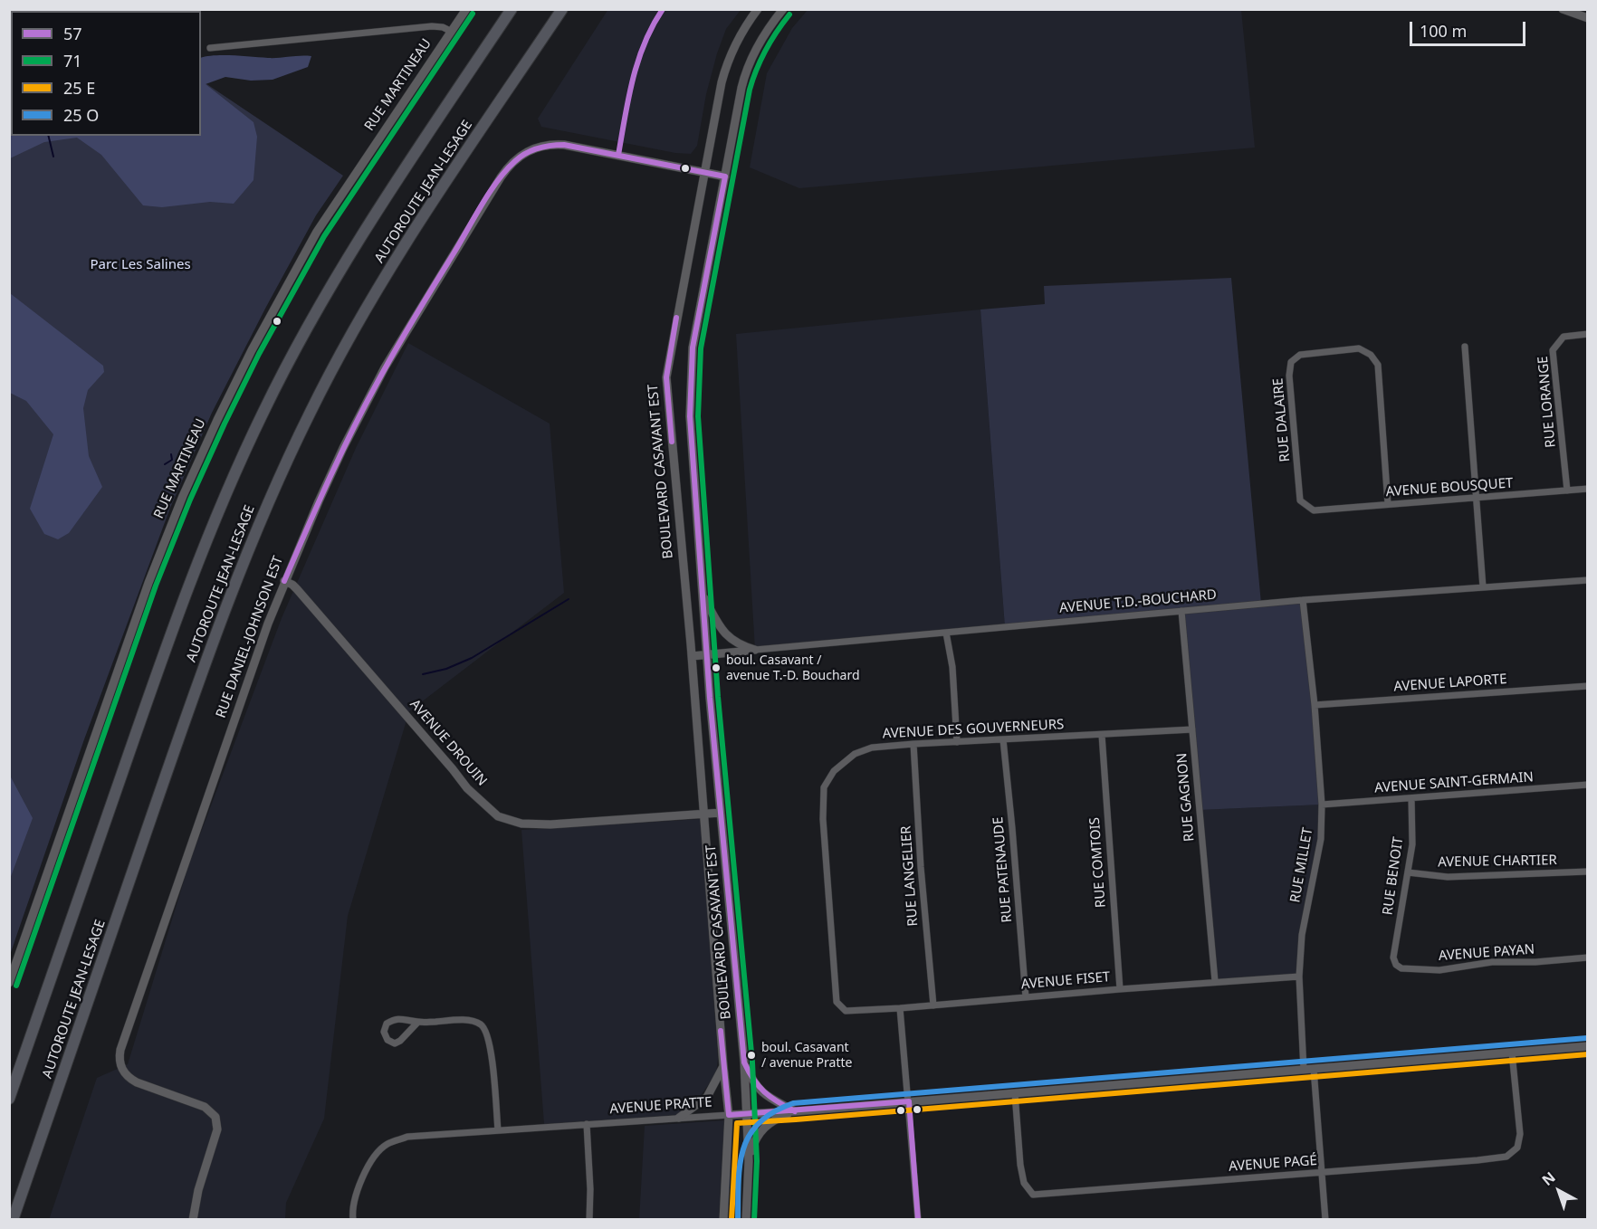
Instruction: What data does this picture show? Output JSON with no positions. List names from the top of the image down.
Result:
{
  "streets": {
    "highway": ["AUTOROUTE JEAN-LESAGE"],
    "street": [
      "RUE MARTINEAU",
      "RUE LORANGE",
      "RUE DALAIRE",
      "BOULEVARD CASAVANT EST",
      "AVENUE BOUSQUET",
      "AVENUE T.D.-BOUCHARD",
      "RUE DANIEL-JOHNSON EST",
      "AVENUE LAPORTE",
      "AVENUE DES GOUVERNEURS",
      "AVENUE DROUIN",
      "AVENUE SAINT-GERMAIN",
      "RUE GAGNON",
      "AVENUE CHARTIER",
      "RUE COMTOIS",
      "RUE MILLET",
      "RUE PATENAUDE",
      "RUE LANGELIER",
      "RUE BENOIT",
      "AVENUE PAYAN",
      "AVENUE FISET",
      "AVENUE PRATTE",
      "AVENUE PAGÉ"
    ]
  },
  "crossings": [
    ["RUE LORANGE", "AVENUE BOUSQUET"],
    ["RUE DALAIRE", "AVENUE BOUSQUET"],
    ["BOULEVARD CASAVANT EST", "AVENUE T.D.-BOUCHARD"],
    ["BOULEVARD CASAVANT EST", "RUE DANIEL-JOHNSON EST"],
    ["BOULEVARD CASAVANT EST", "AVENUE DROUIN"],
    ["BOULEVARD CASAVANT EST", "AVENUE PRATTE"],
    ["AVENUE T.D.-BOUCHARD", "RUE GAGNON"],
    ["AVENUE T.D.-BOUCHARD", "RUE MILLET"],
    ["RUE DANIEL-JOHNSON EST", "AVENUE DROUIN"],
    ["AVENUE LAPORTE", "RUE MILLET"],
    ["AVENUE DES GOUVERNEURS", "RUE GAGNON"],
    ["AVENUE DES GOUVERNEURS", "RUE COMTOIS"],
    ["AVENUE DES GOUVERNEURS", "RUE PATENAUDE"],
    ["AVENUE DES GOUVERNEURS", "RUE LANGELIER"],
    ["AVENUE DES GOUVERNEURS", "AVENUE FISET"],
    ["AVENUE SAINT-GERMAIN", "RUE MILLET"],
    ["AVENUE SAINT-GERMAIN", "RUE BENOIT"],
    ["RUE GAGNON", "AVENUE FISET"],
    ["AVENUE CHARTIER", "RUE BENOIT"],
    ["RUE COMTOIS", "AVENUE FISET"],
    ["RUE MILLET", "AVENUE FISET"],
    ["RUE MILLET", "AVENUE PRATTE"],
    ["RUE PATENAUDE", "AVENUE FISET"],
    ["RUE LANGELIER", "AVENUE FISET"],
    ["RUE BENOIT", "AVENUE PAYAN"],
    ["AVENUE PRATTE", "AVENUE PAGÉ"]
  ],
  "parks": ["Parc Les Salines"],
  "places": ["boul. Casavant / avenue T.-D. Bouchard", "boul. Casavant / avenue Pratte"],
  "lines": ["transit line 57", "transit line 71"],
  "legend": [
    "57",
    "71",
    "25 E",
    "25 O"
  ],
  "scale_bar": "100 m",
  "north": "top left"
}
